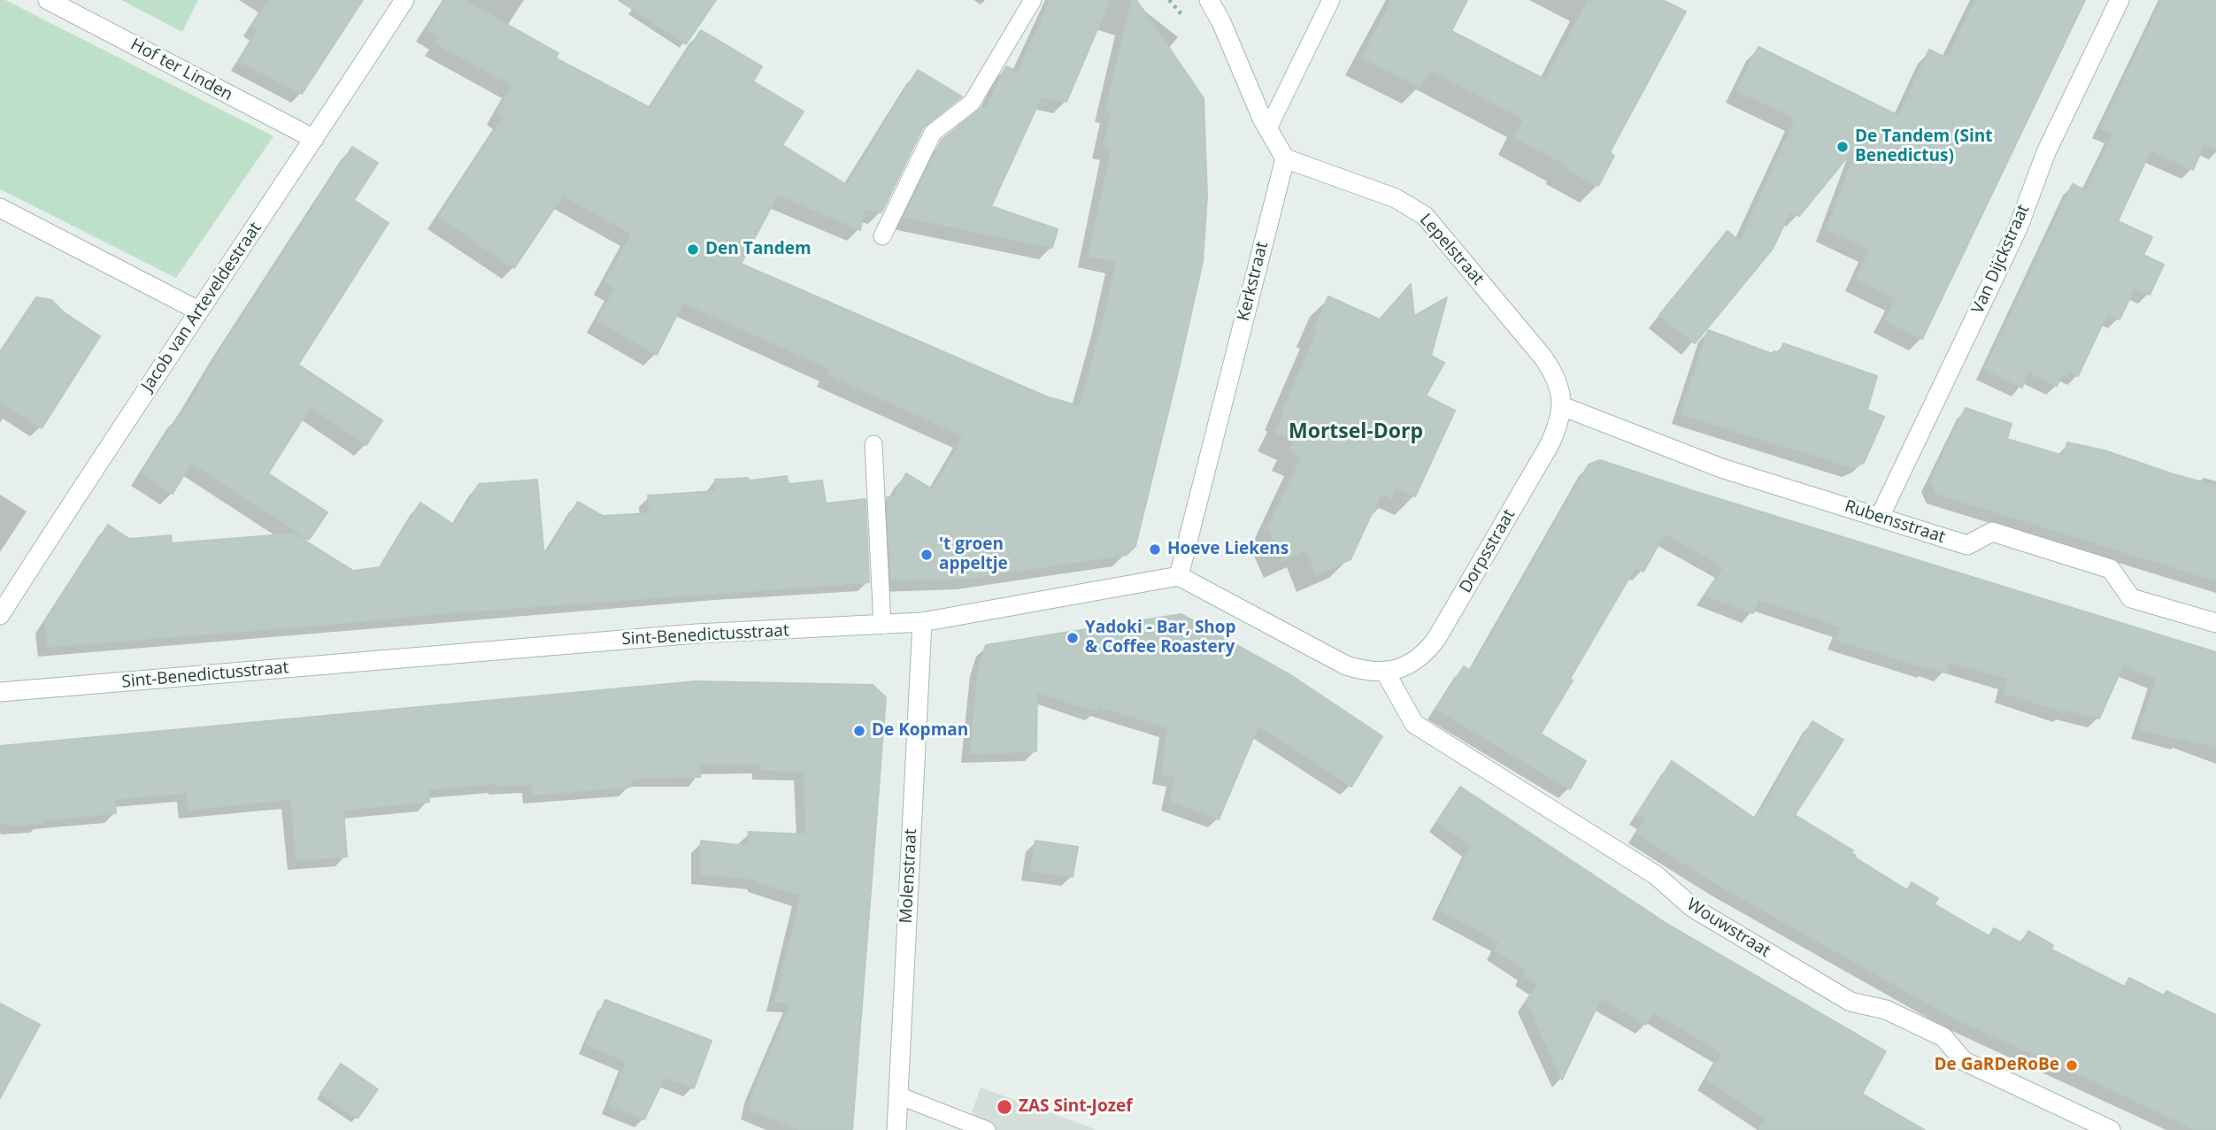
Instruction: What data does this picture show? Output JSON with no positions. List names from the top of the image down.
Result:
{
  "streets": {
    "street": [
      "Hof ter Linden",
      "Lepelstraat",
      "Van Dijckstraat",
      "Kerkstraat",
      "Jacob van Arteveldestraat",
      "Rubensstraat",
      "Dorpsstraat",
      "Sint-Benedictusstraat",
      "Molenstraat",
      "Wouwstraat"
    ]
  },
  "crossings": [
    ["Hof ter Linden", "Jacob van Arteveldestraat"],
    ["Lepelstraat", "Kerkstraat"],
    ["Lepelstraat", "Rubensstraat"],
    ["Lepelstraat", "Dorpsstraat"],
    ["Van Dijckstraat", "Rubensstraat"],
    ["Kerkstraat", "Sint-Benedictusstraat"],
    ["Rubensstraat", "Dorpsstraat"],
    ["Dorpsstraat", "Wouwstraat"],
    ["Sint-Benedictusstraat", "Molenstraat"]
  ],
  "districts": ["Mortsel-Dorp"],
  "places": [
    "De Tandem (Sint Benedictus)",
    "Den Tandem",
    "Hoeve Liekens",
    "'t groen appeltje",
    "Yadoki - Bar, Shop & Coffee Roastery",
    "De Kopman",
    "De GaRDeRoBe",
    "ZAS Sint-Jozef"
  ]
}
